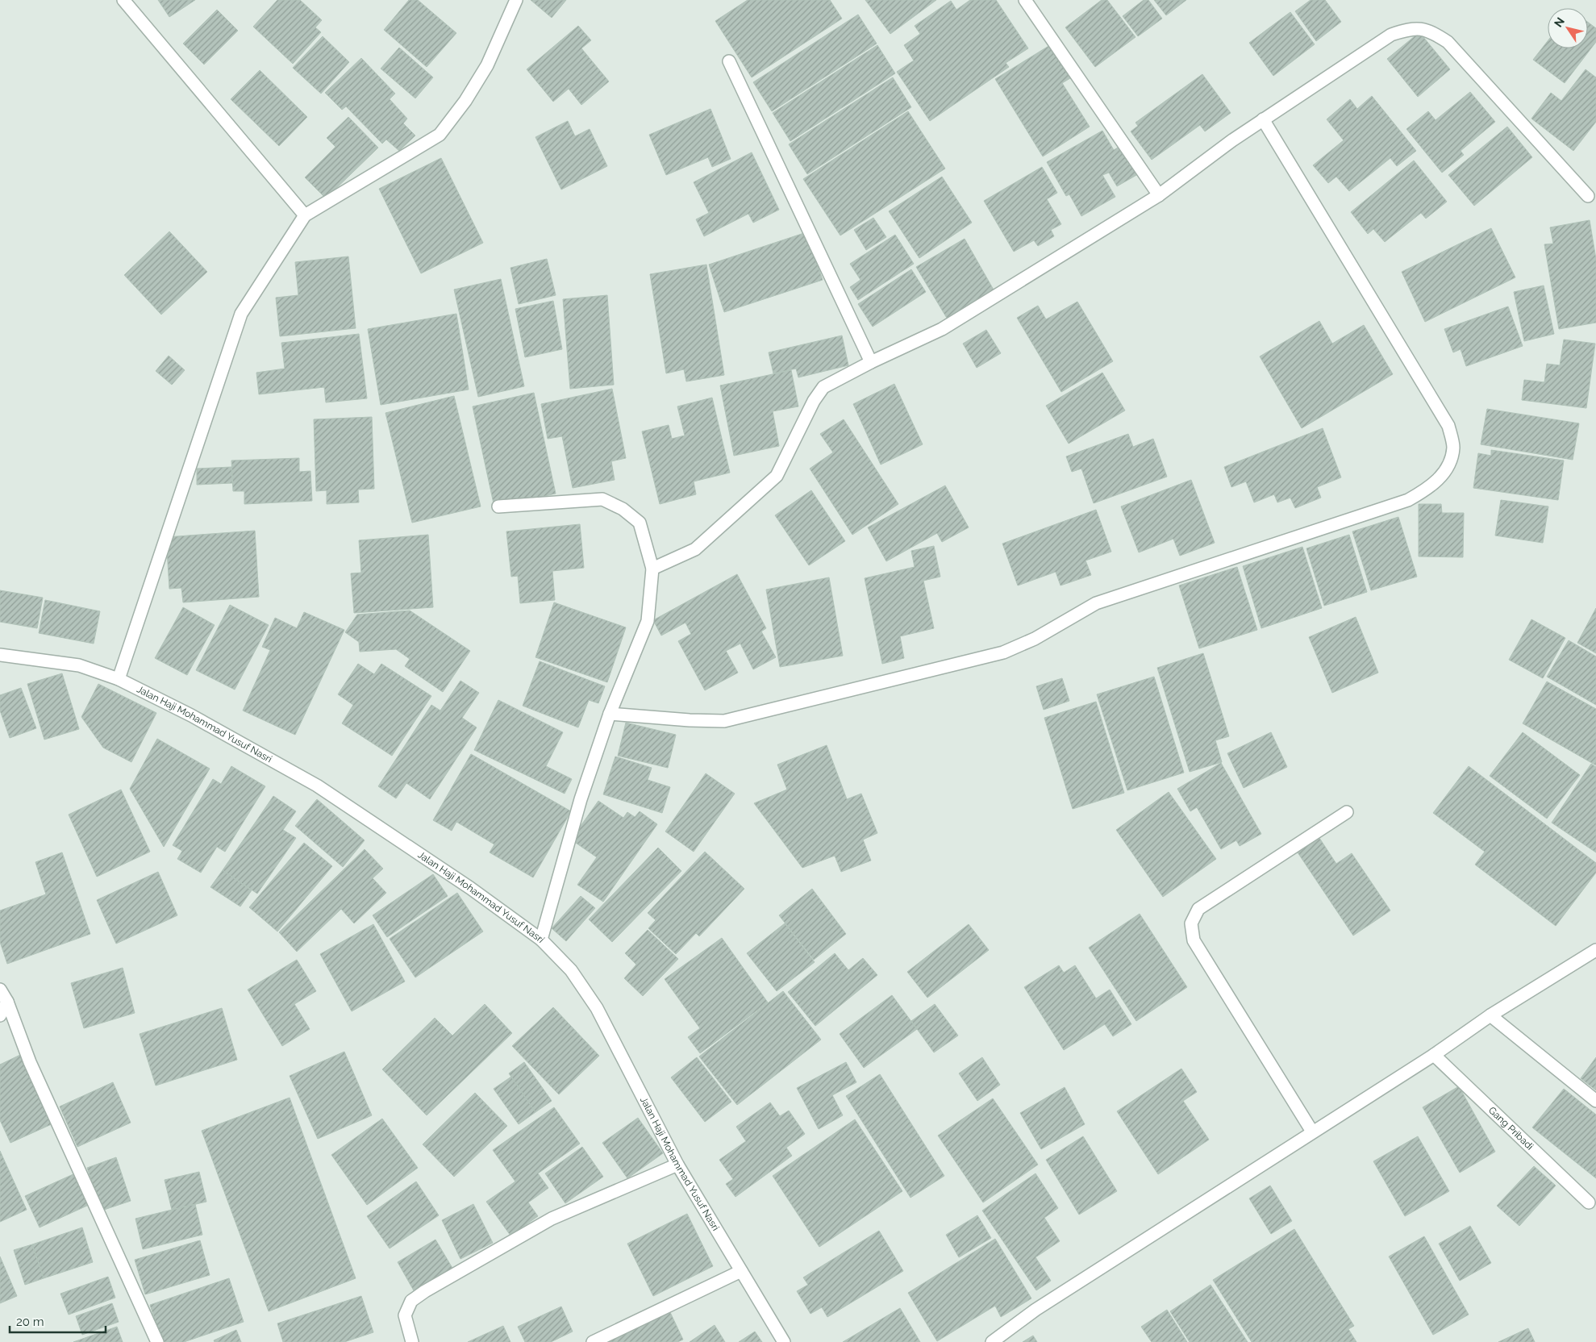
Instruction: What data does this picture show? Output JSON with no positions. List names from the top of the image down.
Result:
{
  "streets": {
    "street": ["Jalan Haji Mohammad Yusuf Nasri", "Gang Pribadi"]
  },
  "scale_bar": "20 m",
  "north": "top left"
}
